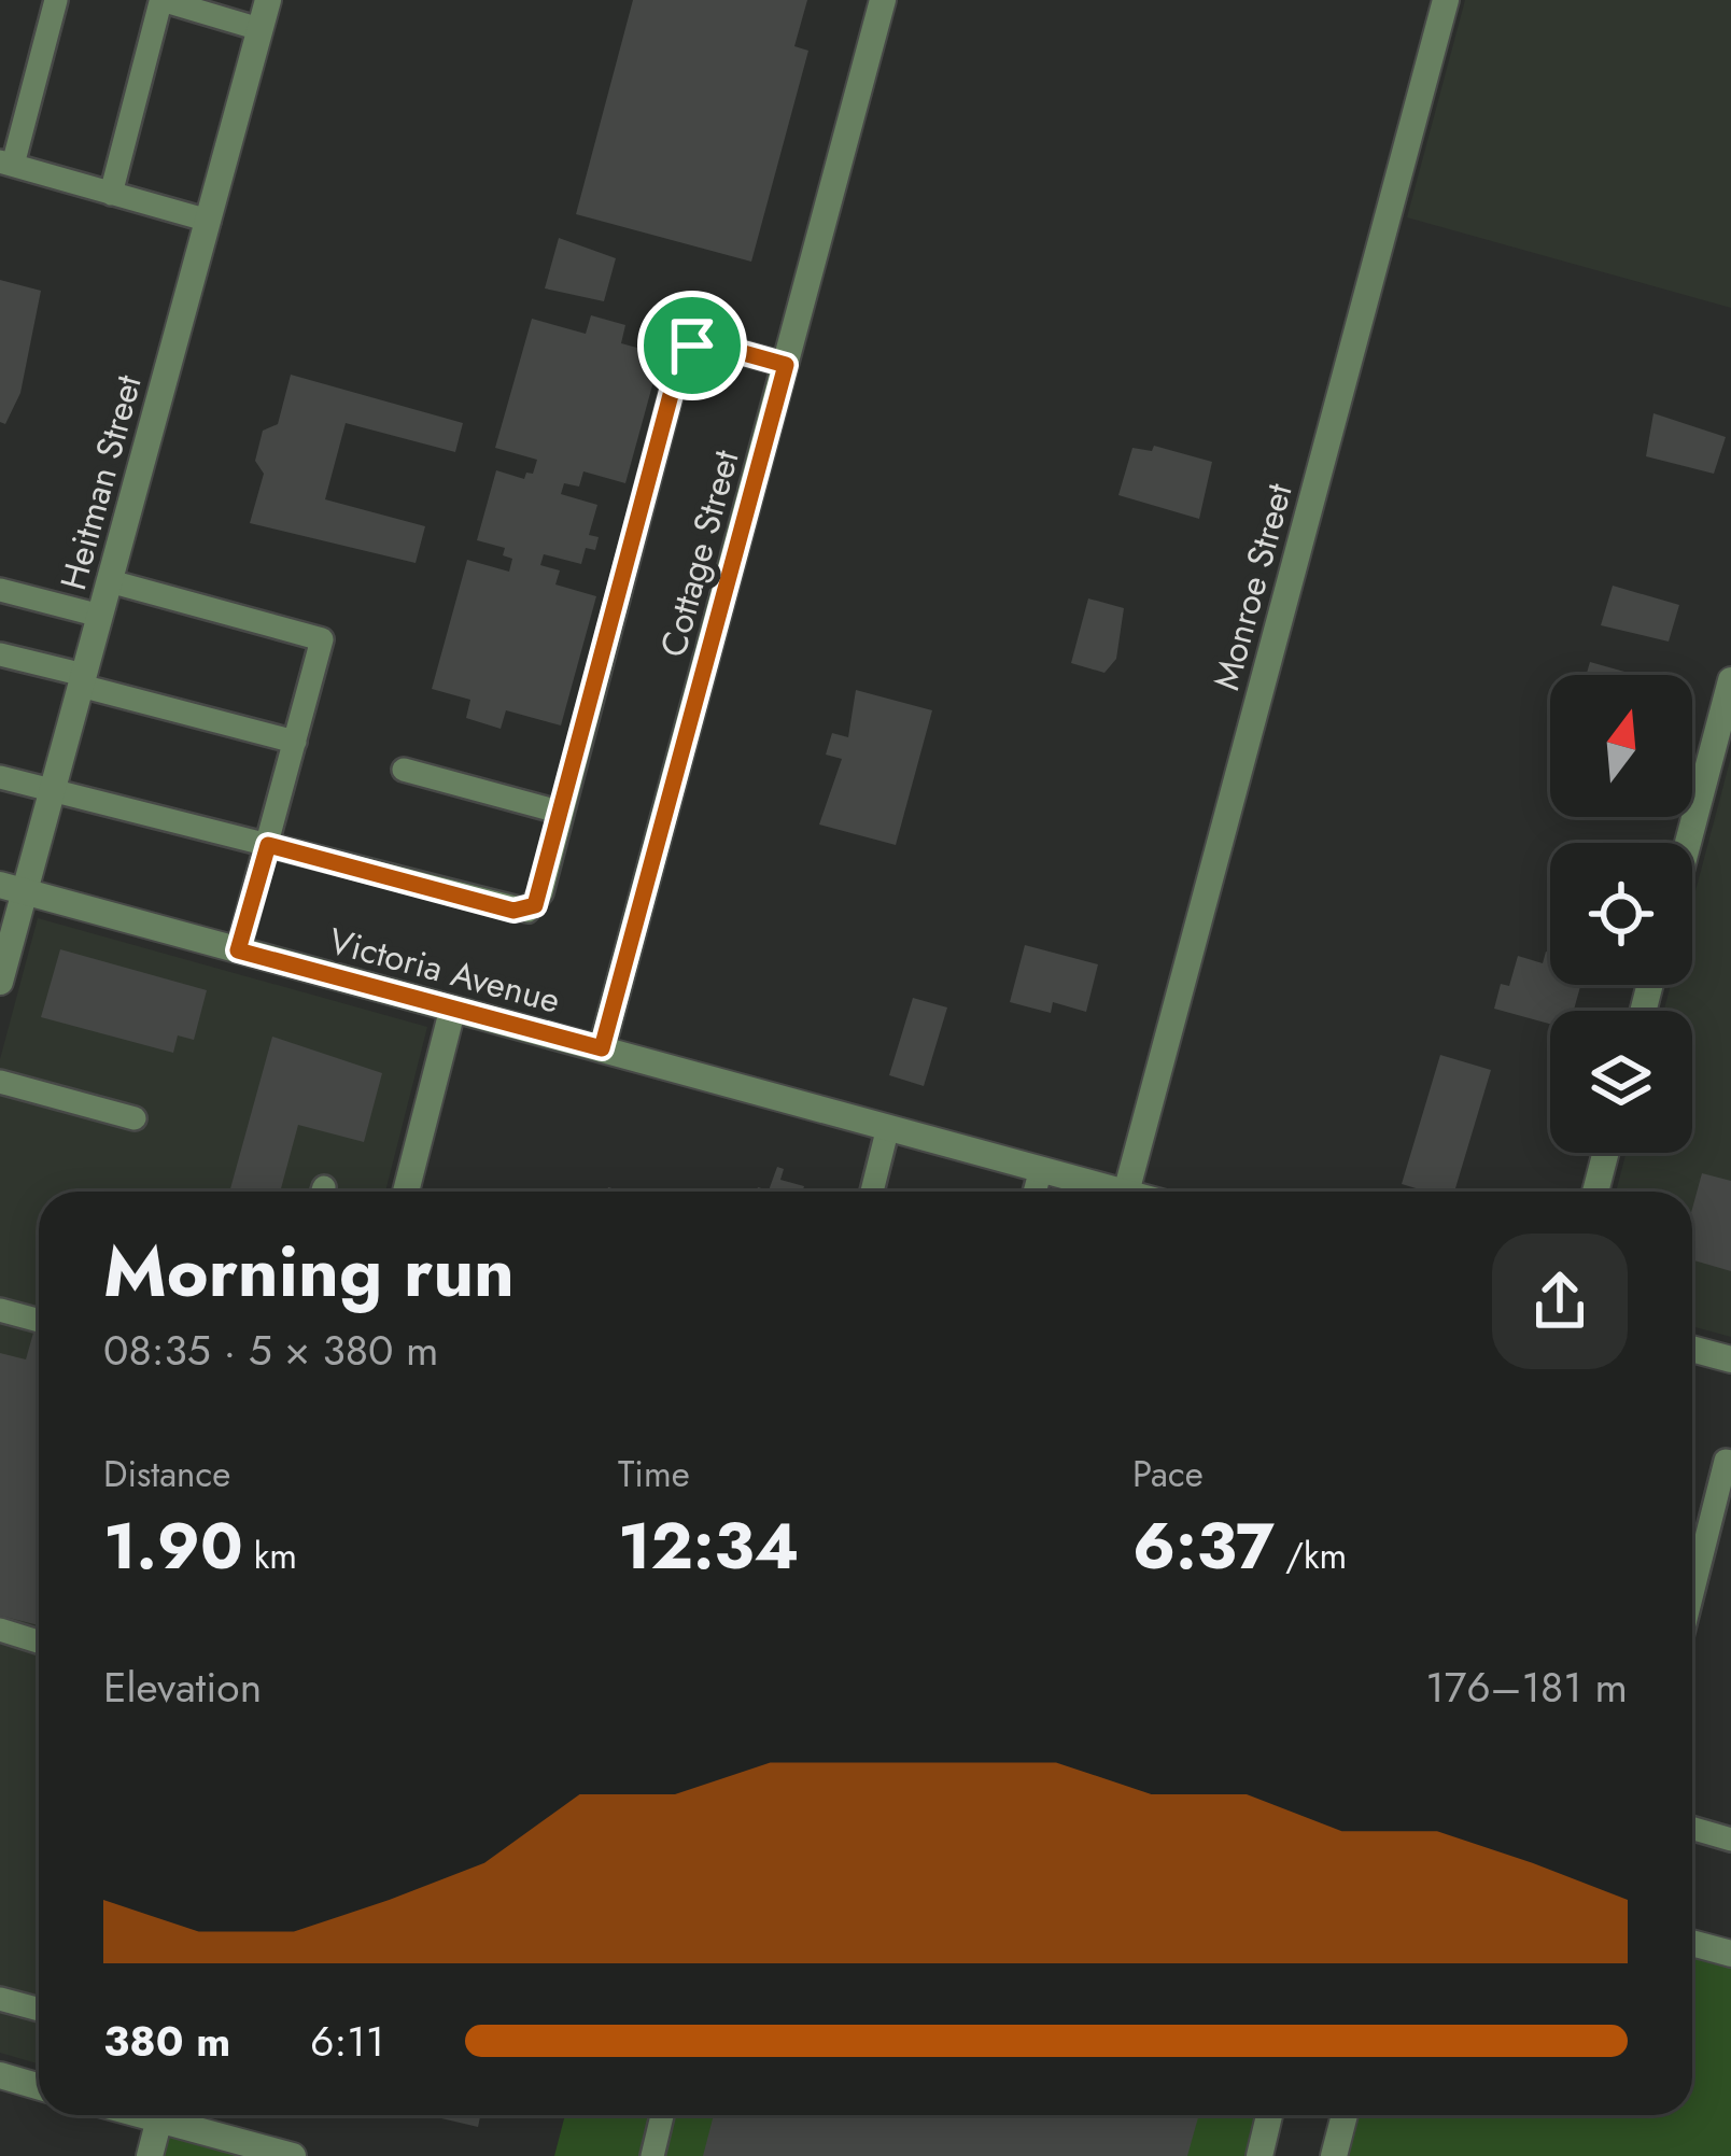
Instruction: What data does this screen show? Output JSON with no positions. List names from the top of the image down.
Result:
{
  "streets": {
    "street": [
      "Heitman Street",
      "Cottage Street",
      "Monroe Street",
      "Victoria Avenue"
    ]
  },
  "crossings": [
    ["Heitman Street", "Victoria Avenue"],
    ["Cottage Street", "Victoria Avenue"]
  ],
  "north": "top",
  "page": {
    "heading": ["Morning run", "08:35 · 5 × 380 m"],
    "stats": [
      ["Distance", "1.90 km"],
      ["Time", "12:34"],
      ["Pace", "6:37 /km"]
    ],
    "chart": ["Elevation", "176–181 m"],
    "list": [
      {
        "name": "380 m",
        "note": "6:11"
      }
    ]
  }
}
